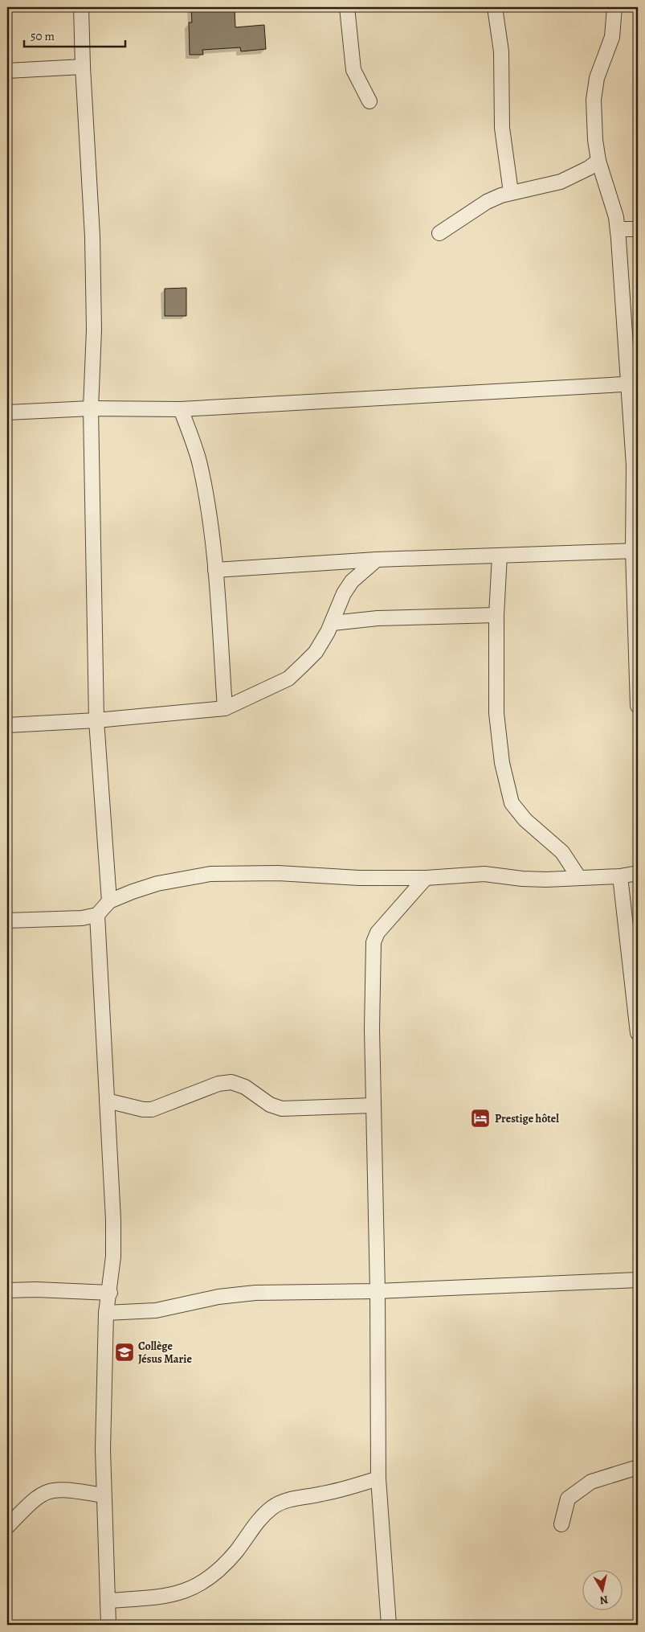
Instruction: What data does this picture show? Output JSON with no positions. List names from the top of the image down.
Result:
{
  "places": {
    "hotel": ["Prestige hôtel"],
    "school or university": ["Collège Jésus Marie"]
  },
  "scale_bar": "50 m",
  "north": "bottom"
}
